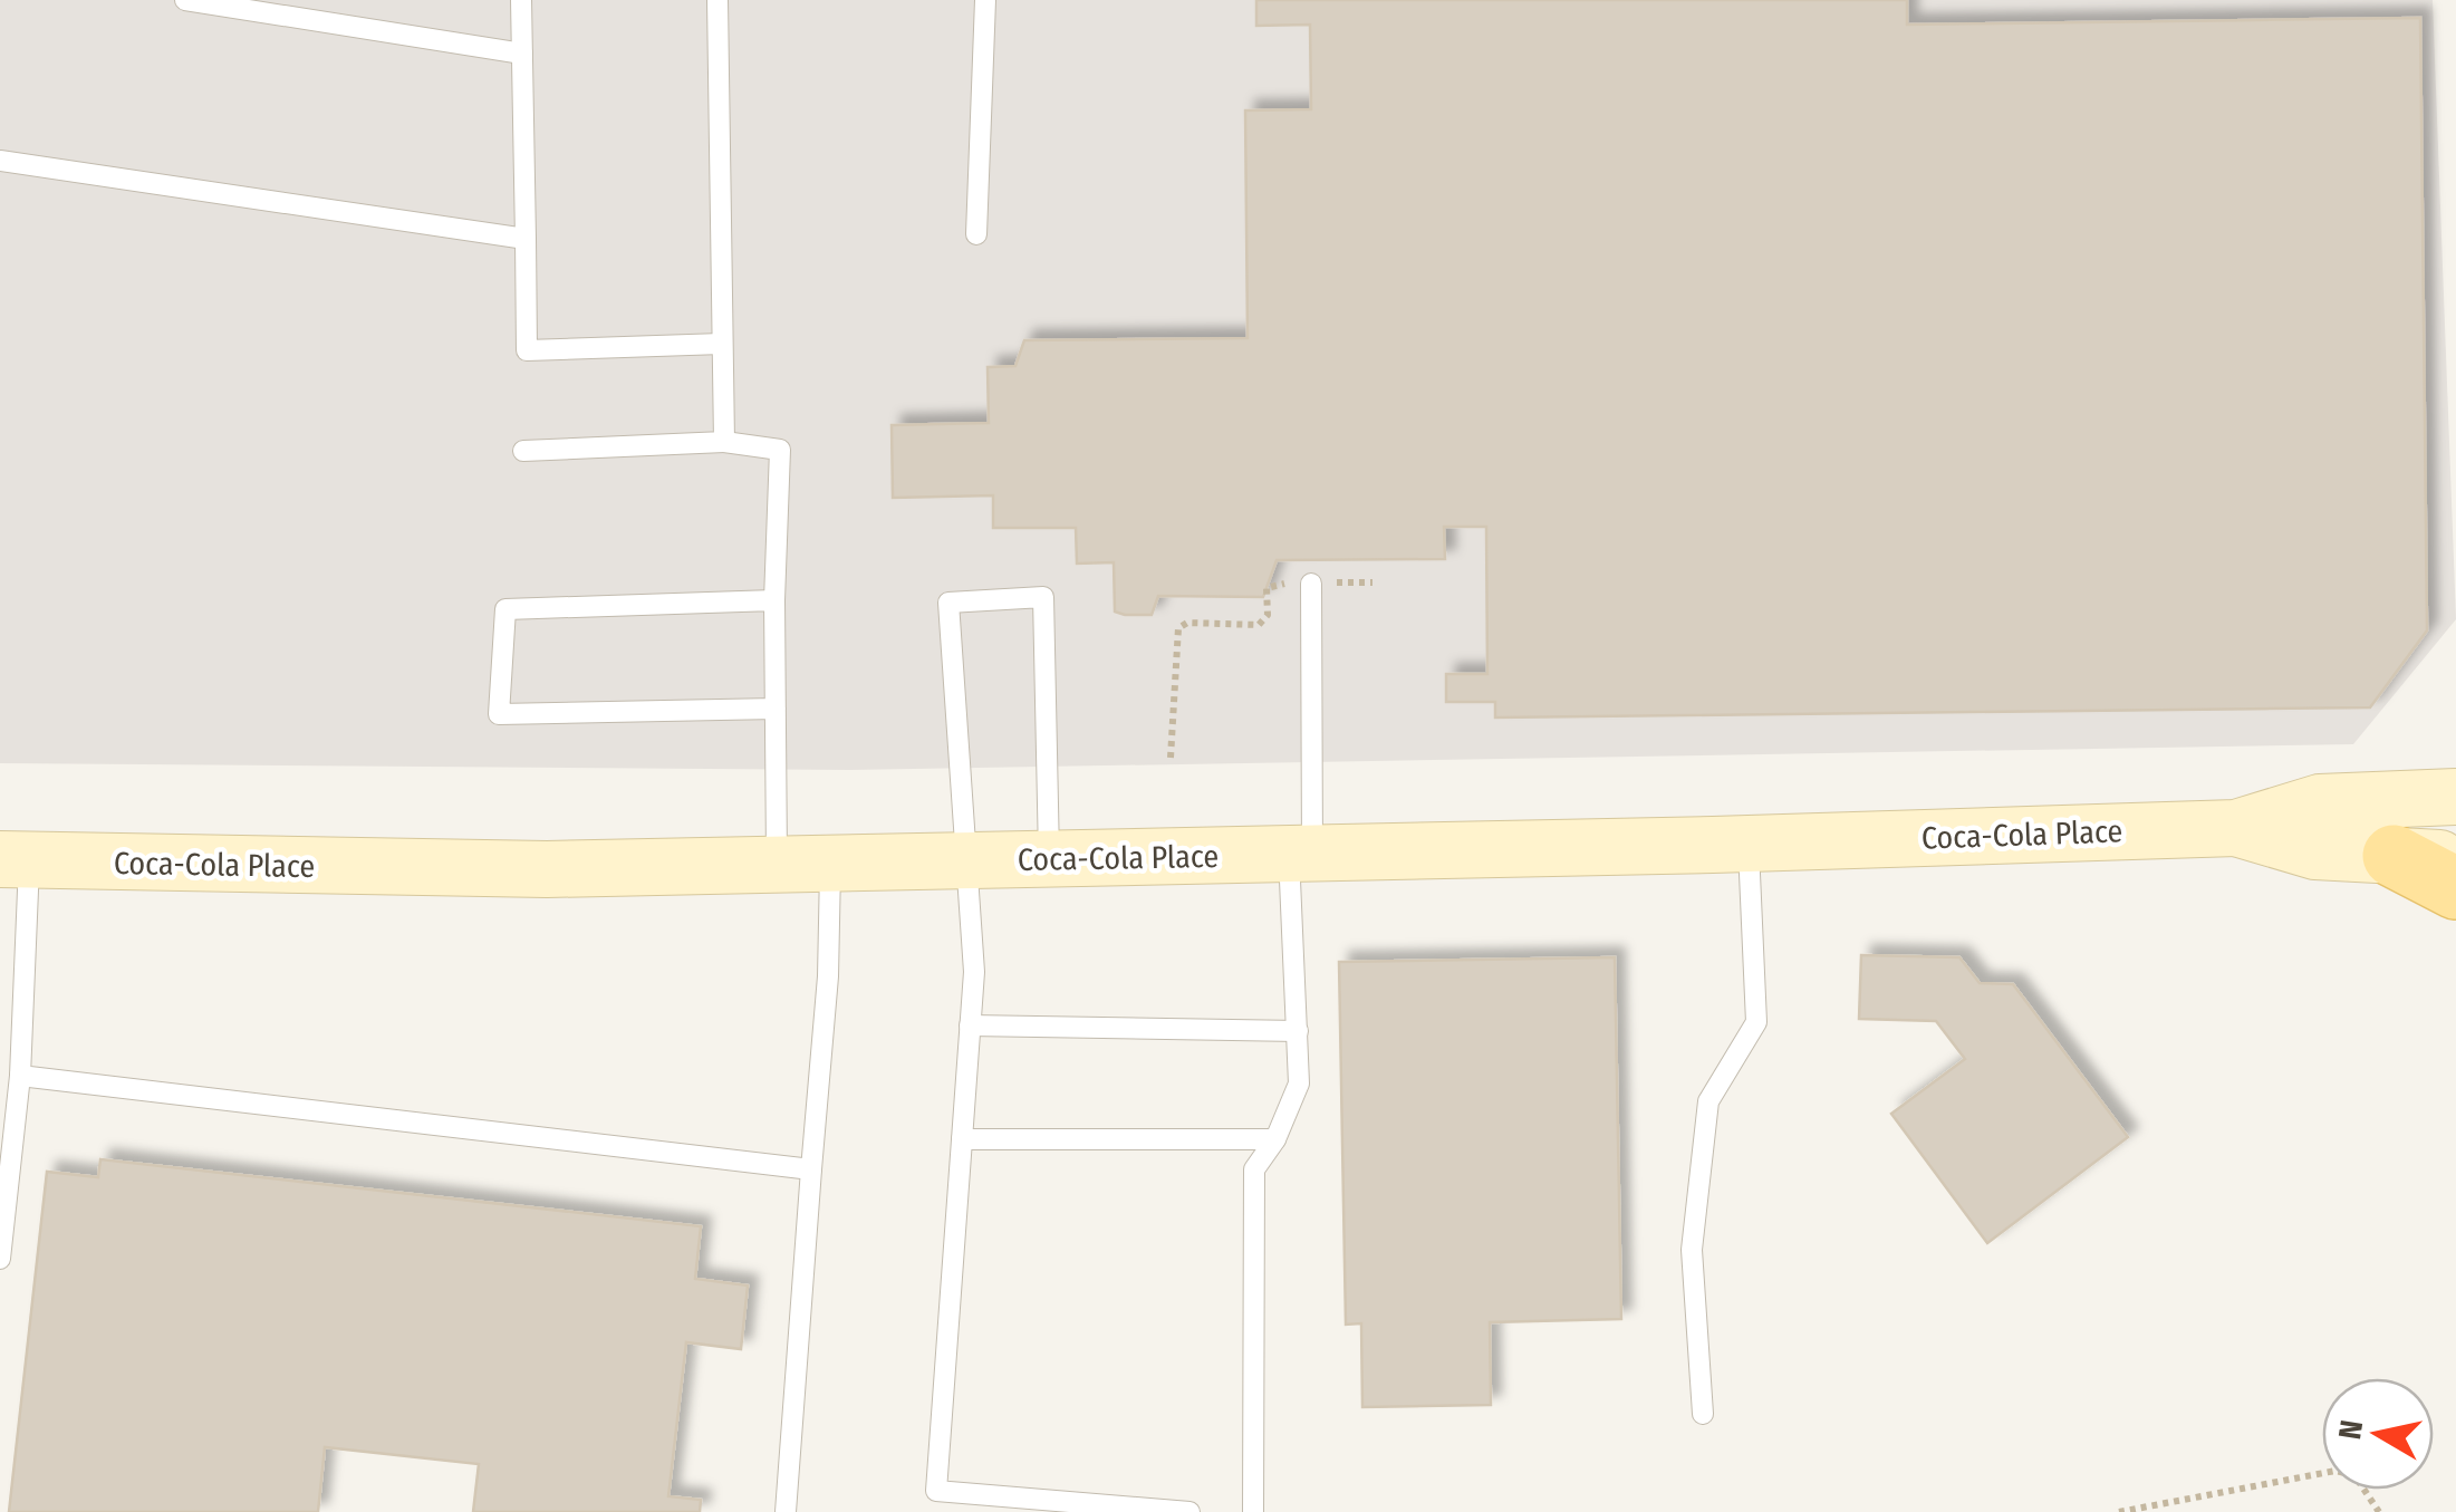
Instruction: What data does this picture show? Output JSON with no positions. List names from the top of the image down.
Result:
{
  "streets": {
    "street": ["Coca-Cola Place"]
  },
  "north": "left"
}
